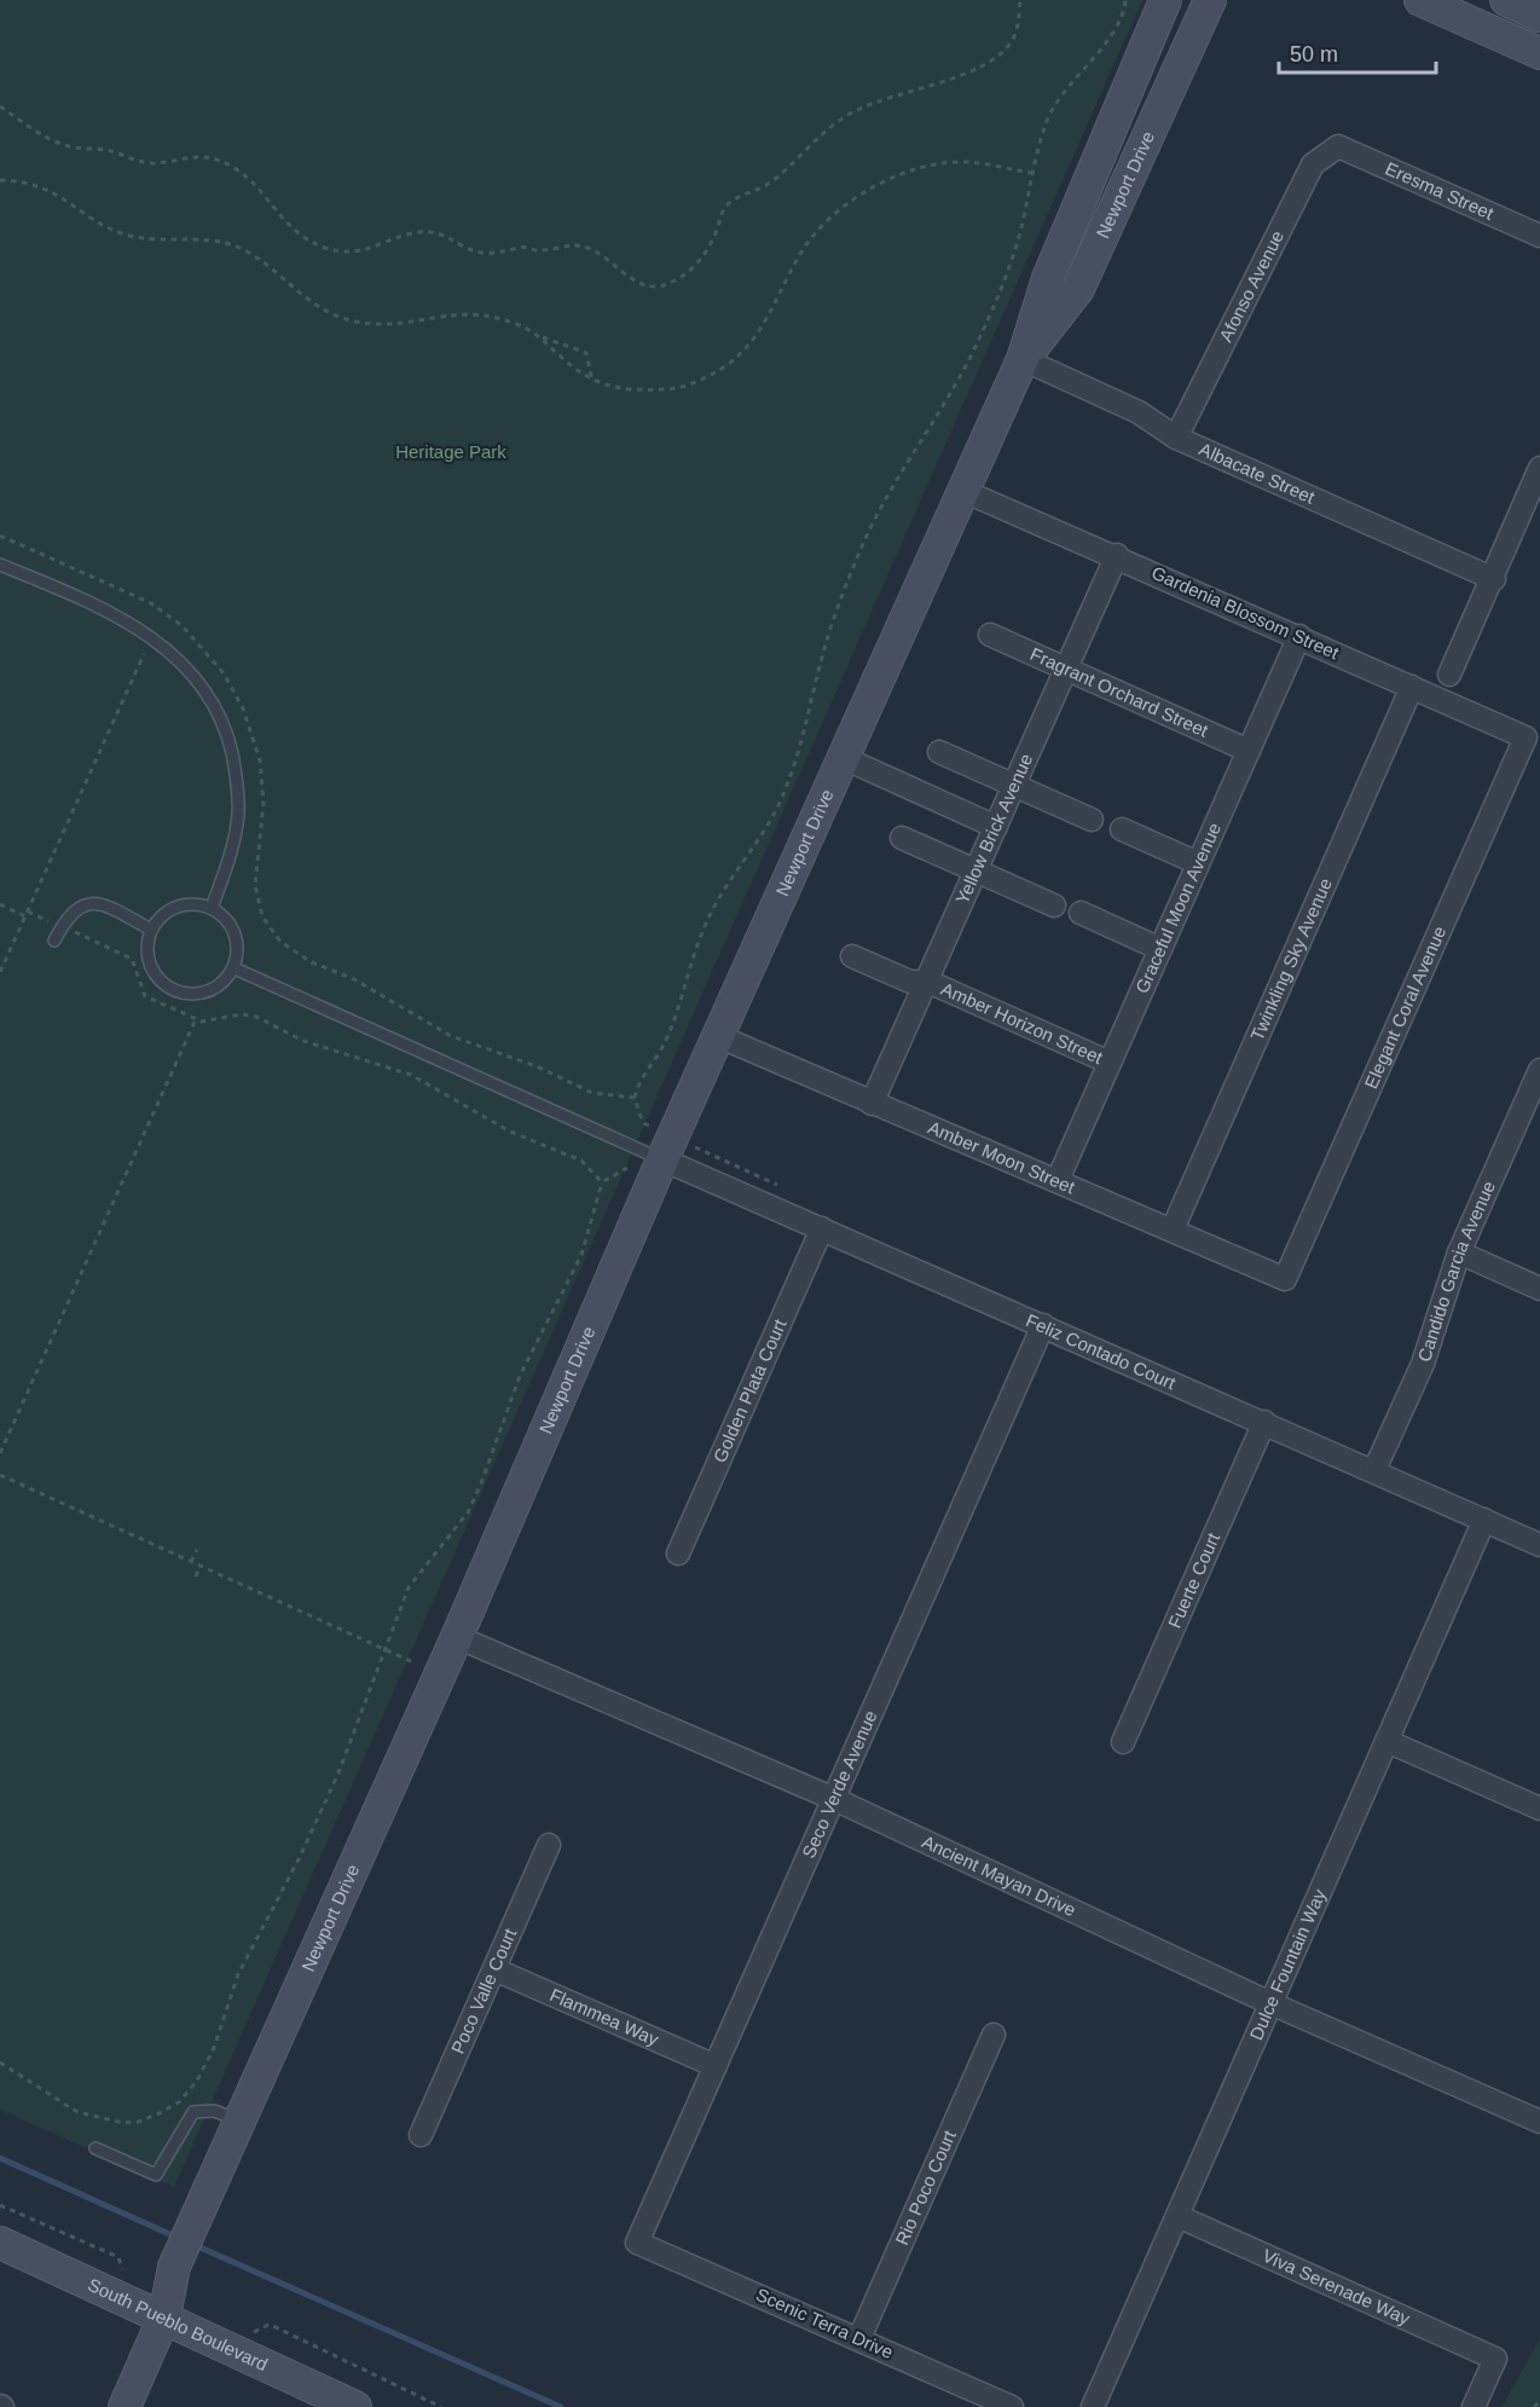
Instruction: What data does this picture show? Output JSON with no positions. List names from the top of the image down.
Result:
{
  "streets": {
    "street": [
      "Newport Drive",
      "Eresma Street",
      "Afonso Avenue",
      "Albacate Street",
      "Gardenia Blossom Street",
      "Fragrant Orchard Street",
      "Yellow Brick Avenue",
      "Graceful Moon Avenue",
      "Twinkling Sky Avenue",
      "Elegant Coral Avenue",
      "Amber Horizon Street",
      "Amber Moon Street",
      "Candido Garcia Avenue",
      "Feliz Contado Court",
      "Golden Plata Court",
      "Fuerte Court",
      "Seco Verde Avenue",
      "Ancient Mayan Drive",
      "Dulce Fountain Way",
      "Poco Valle Court",
      "Flammea Way",
      "Rio Poco Court",
      "Viva Serenade Way",
      "Scenic Terra Drive",
      "South Pueblo Boulevard"
    ]
  },
  "crossings": [
    ["Newport Drive", "Albacate Street"],
    ["Newport Drive", "Gardenia Blossom Street"],
    ["Newport Drive", "Amber Moon Street"],
    ["Newport Drive", "Feliz Contado Court"],
    ["Newport Drive", "Ancient Mayan Drive"],
    ["Newport Drive", "South Pueblo Boulevard"],
    ["Eresma Street", "Afonso Avenue"],
    ["Afonso Avenue", "Albacate Street"],
    ["Gardenia Blossom Street", "Yellow Brick Avenue"],
    ["Gardenia Blossom Street", "Graceful Moon Avenue"],
    ["Gardenia Blossom Street", "Twinkling Sky Avenue"],
    ["Gardenia Blossom Street", "Elegant Coral Avenue"],
    ["Fragrant Orchard Street", "Yellow Brick Avenue"],
    ["Fragrant Orchard Street", "Graceful Moon Avenue"],
    ["Yellow Brick Avenue", "Amber Horizon Street"],
    ["Yellow Brick Avenue", "Amber Moon Street"],
    ["Graceful Moon Avenue", "Amber Horizon Street"],
    ["Graceful Moon Avenue", "Amber Moon Street"],
    ["Twinkling Sky Avenue", "Amber Moon Street"],
    ["Elegant Coral Avenue", "Amber Moon Street"],
    ["Candido Garcia Avenue", "Feliz Contado Court"],
    ["Feliz Contado Court", "Golden Plata Court"],
    ["Feliz Contado Court", "Fuerte Court"],
    ["Feliz Contado Court", "Seco Verde Avenue"],
    ["Feliz Contado Court", "Dulce Fountain Way"],
    ["Seco Verde Avenue", "Ancient Mayan Drive"],
    ["Seco Verde Avenue", "Flammea Way"],
    ["Seco Verde Avenue", "Scenic Terra Drive"],
    ["Ancient Mayan Drive", "Dulce Fountain Way"],
    ["Dulce Fountain Way", "Viva Serenade Way"],
    ["Poco Valle Court", "Flammea Way"],
    ["Rio Poco Court", "Scenic Terra Drive"]
  ],
  "parks": ["Heritage Park"],
  "scale_bar": "50 m"
}
